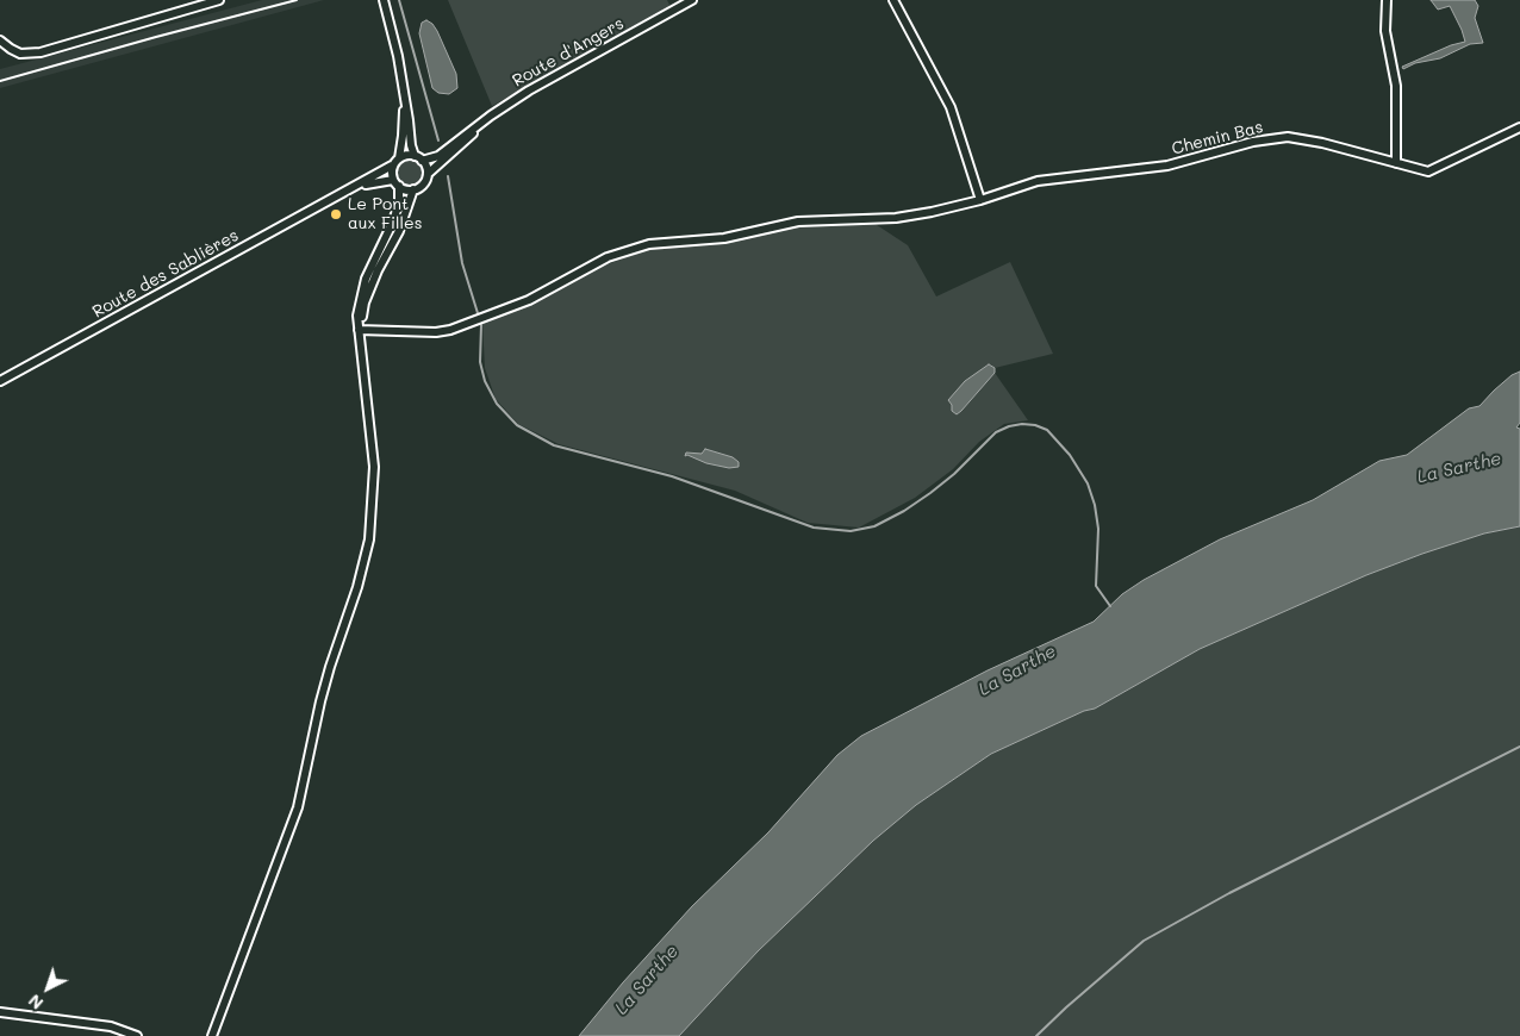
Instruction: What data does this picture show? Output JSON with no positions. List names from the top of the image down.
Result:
{
  "streets": {
    "street": ["Route d'Angers", "Chemin Bas", "Route des Sablières"]
  },
  "crossings": [
    ["Route d'Angers", "Route des Sablières"]
  ],
  "water": ["La Sarthe"],
  "places": ["Le Pont aux Filles"],
  "north": "bottom left"
}
